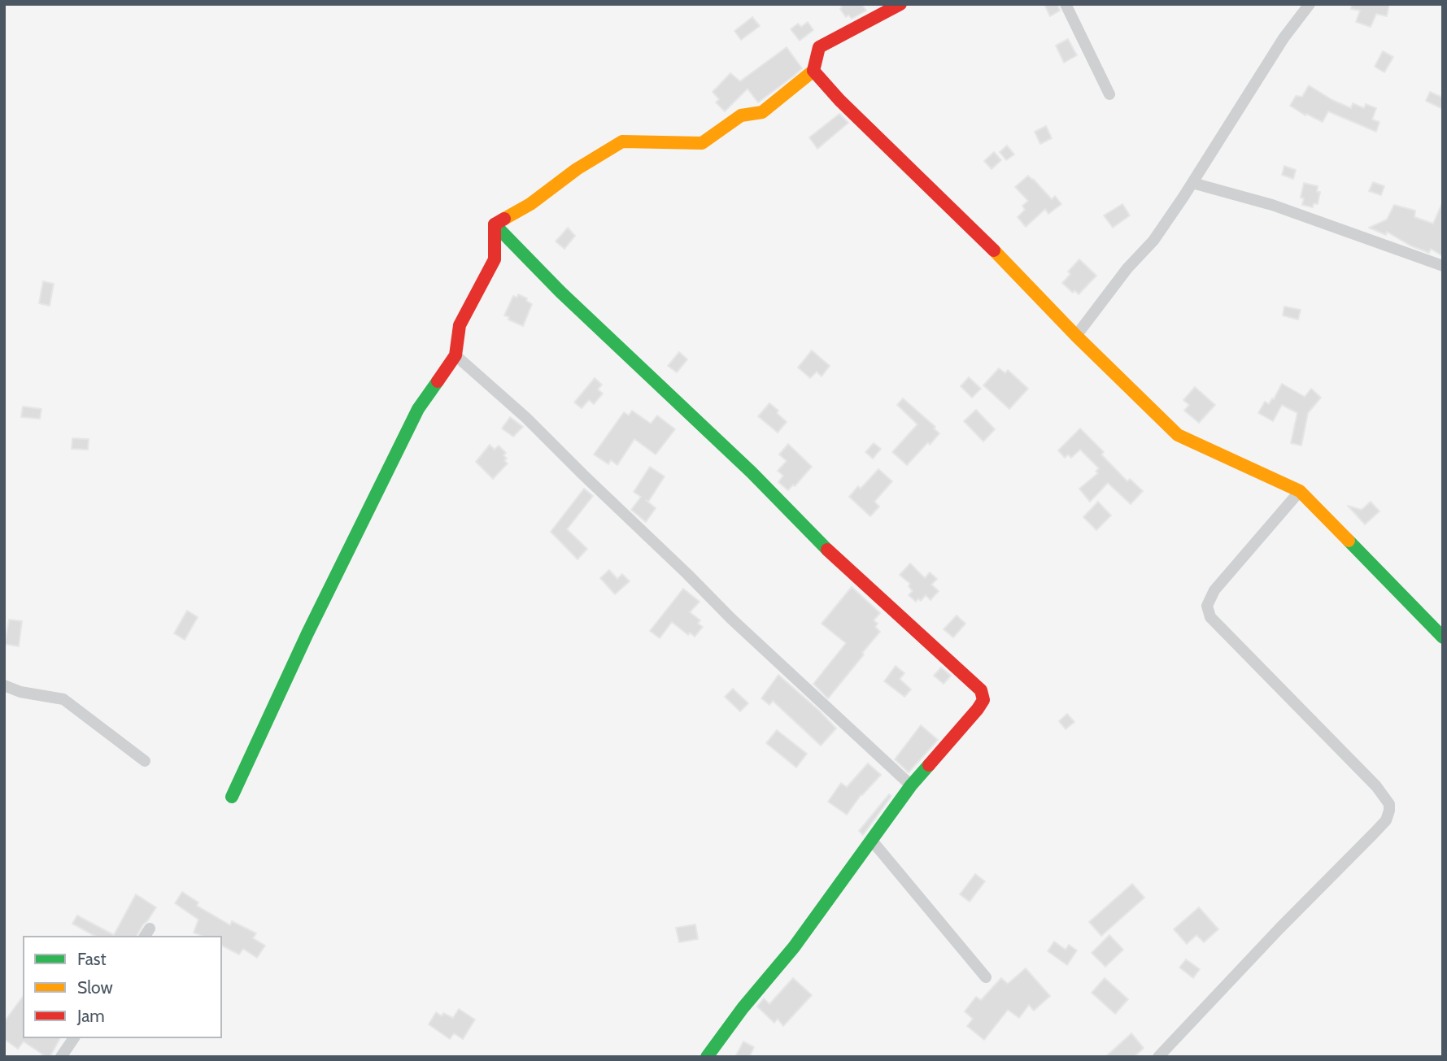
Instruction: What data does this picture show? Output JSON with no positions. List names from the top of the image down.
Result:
{
  "legend": ["Fast", "Slow", "Jam"]
}
